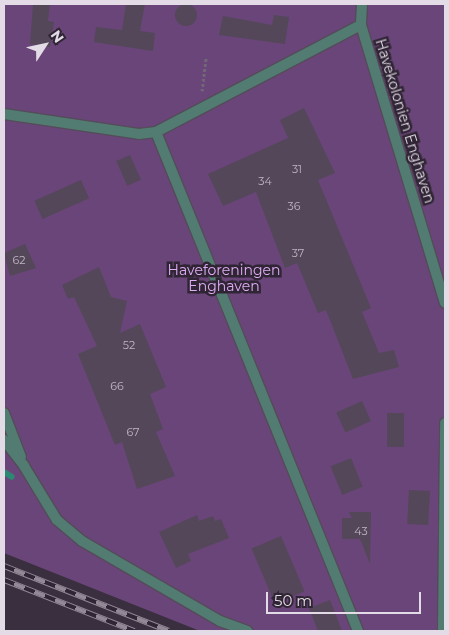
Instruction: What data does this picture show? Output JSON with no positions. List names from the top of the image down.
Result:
{
  "streets": {
    "lane": ["Havekolonien Enghaven"]
  },
  "parks": ["Haveforeningen Enghaven"],
  "house_numbers": [
    "31",
    "34",
    "36",
    "37",
    "62",
    "52",
    "66",
    "67",
    "43"
  ],
  "scale_bar": "50 m",
  "north": "top right"
}
